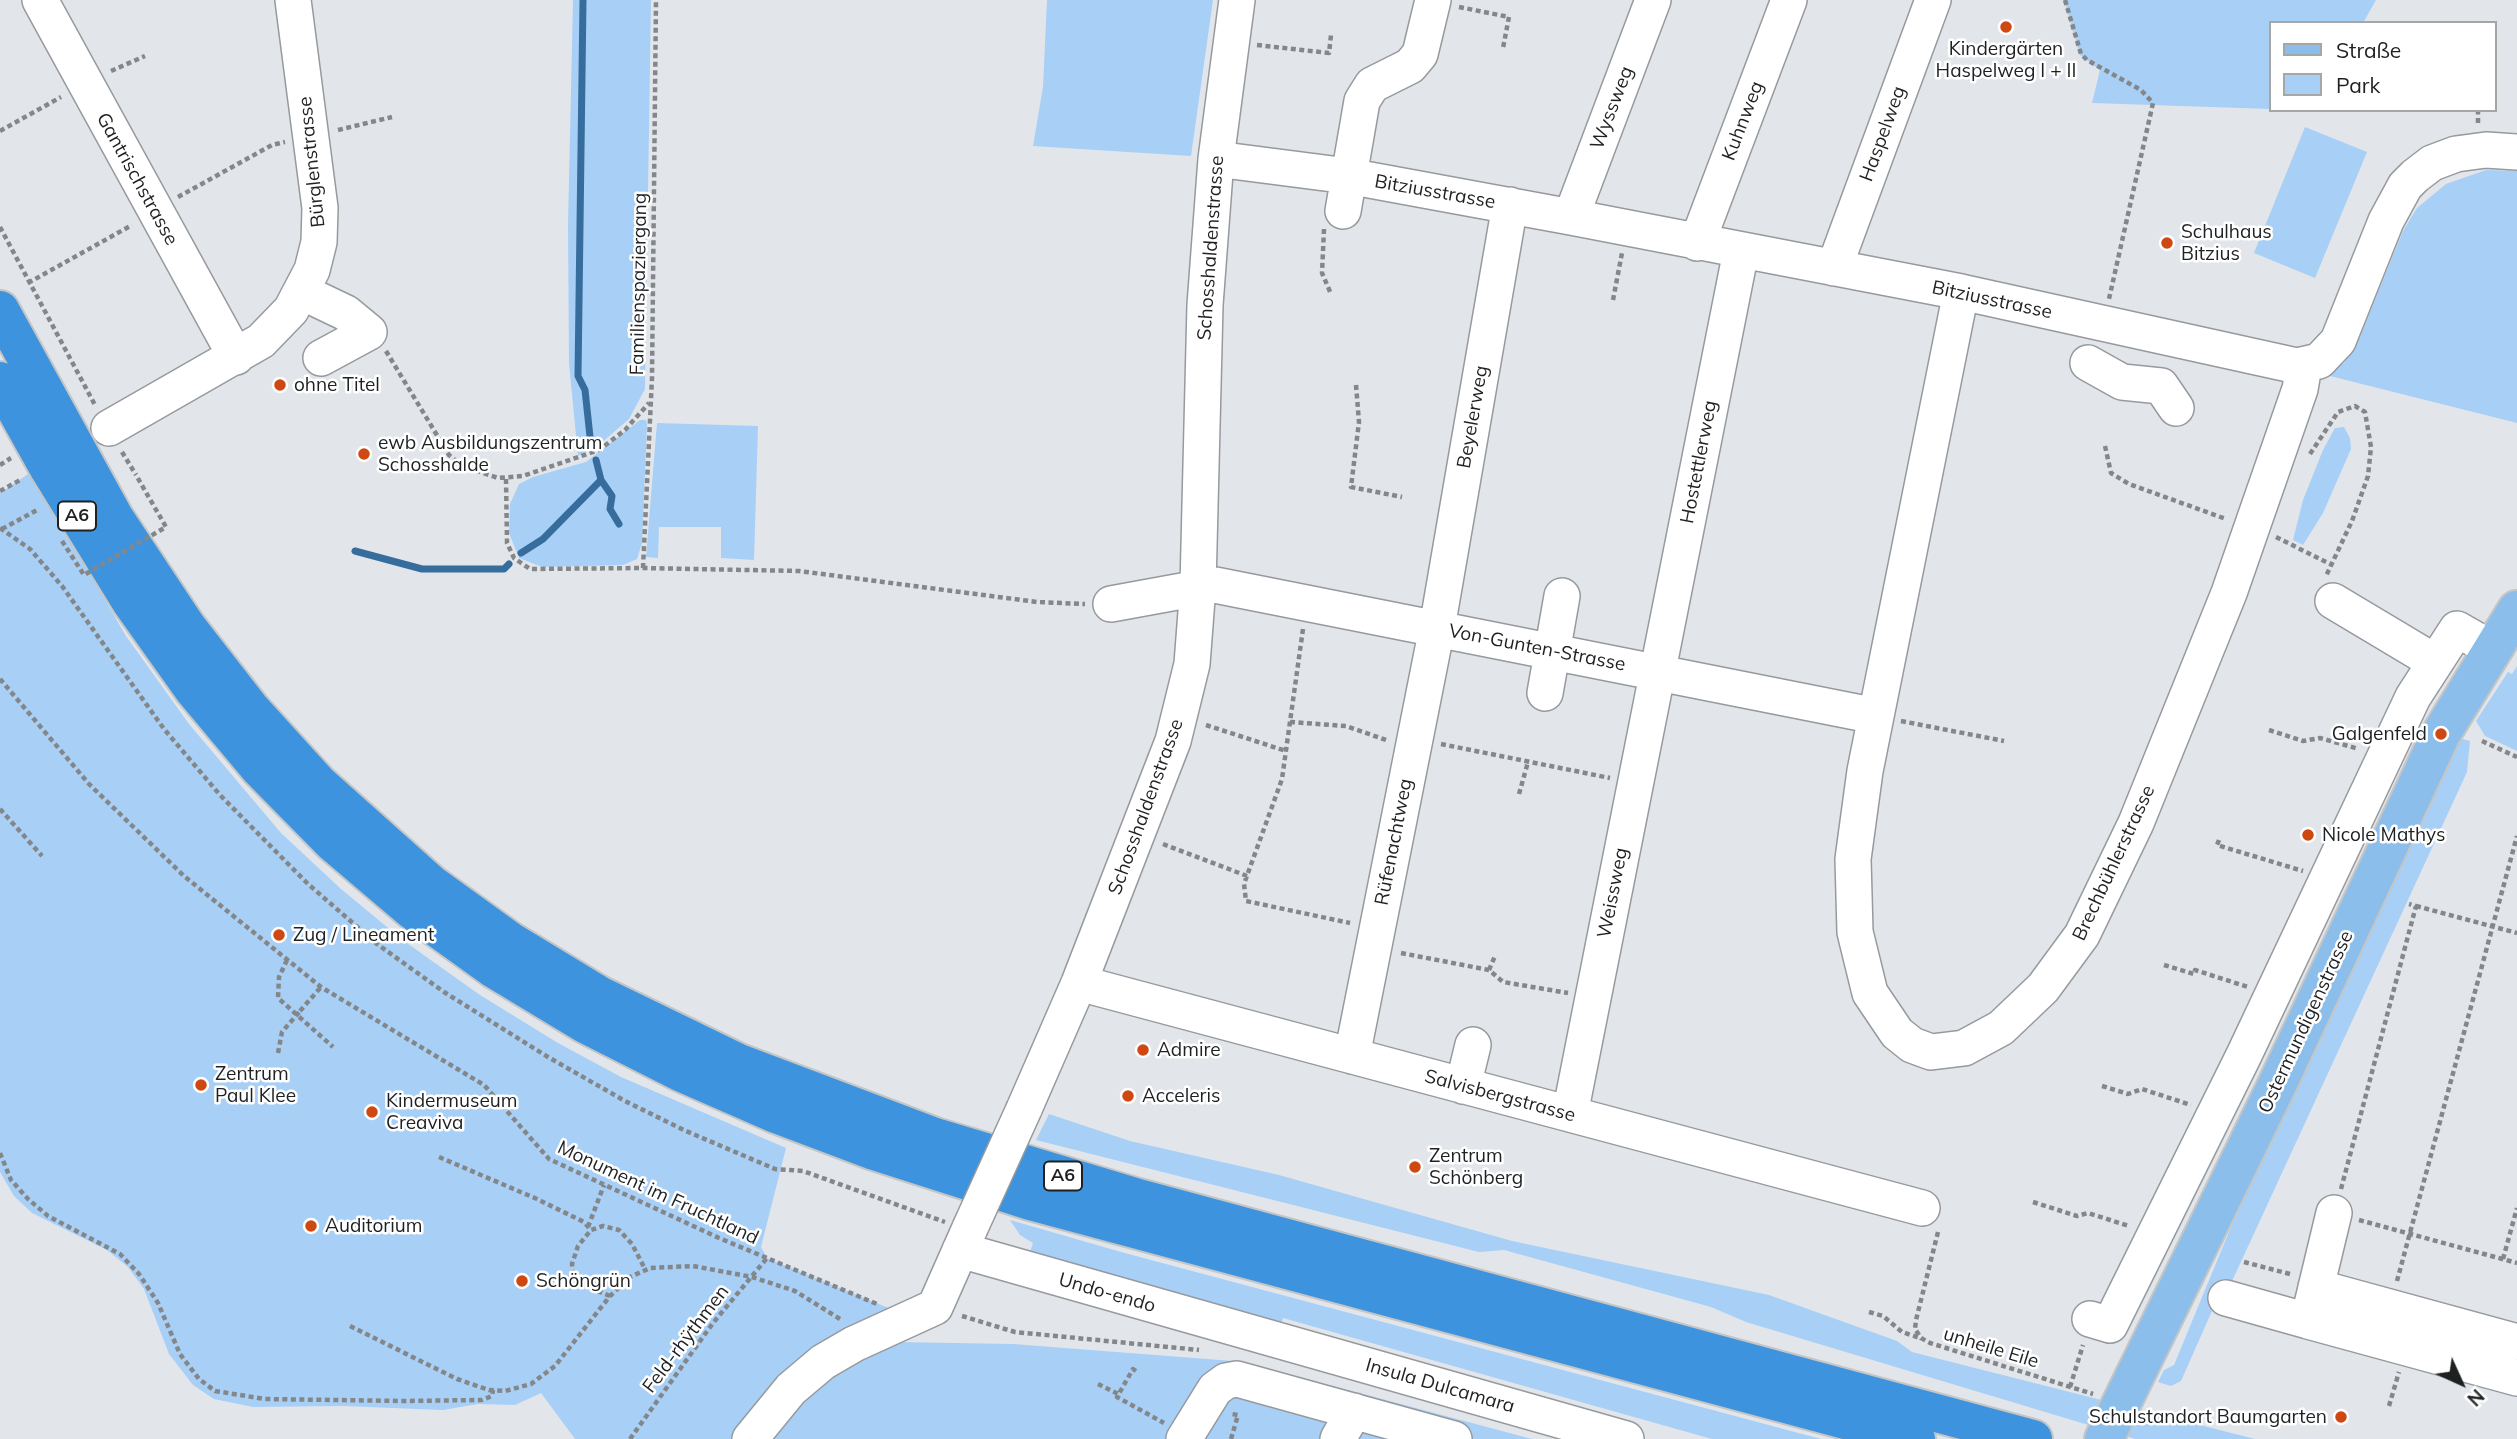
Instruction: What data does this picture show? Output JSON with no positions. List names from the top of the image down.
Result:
{
  "streets": {
    "highway": ["A6"],
    "main road": ["Ostermundigenstrasse"],
    "street": [
      "Wyssweg",
      "Kuhnweg",
      "Haspelweg",
      "Bürglenstrasse",
      "Gantrischstrasse",
      "Bitziusstrasse",
      "Schosshaldenstrasse",
      "Beyelerweg",
      "Hostettlerweg",
      "Von-Gunten-Strasse",
      "Rüfenachtweg",
      "Brechbühlerstrasse",
      "Weissweg",
      "Salvisbergstrasse",
      "Undo-endo",
      "Insula Dulcamara"
    ],
    "path": [
      "Familienspaziergang",
      "Monument im Fruchtland",
      "Feld-rhÿthmen",
      "unheile Eile"
    ]
  },
  "crossings": [
    ["Wyssweg", "Bitziusstrasse"],
    ["Kuhnweg", "Bitziusstrasse"],
    ["Haspelweg", "Bitziusstrasse"],
    ["Bürglenstrasse", "Gantrischstrasse"],
    ["Bitziusstrasse", "Schosshaldenstrasse"],
    ["Bitziusstrasse", "Beyelerweg"],
    ["Bitziusstrasse", "Hostettlerweg"],
    ["Bitziusstrasse", "Brechbühlerstrasse"],
    ["Schosshaldenstrasse", "Von-Gunten-Strasse"],
    ["Schosshaldenstrasse", "Salvisbergstrasse"],
    ["Schosshaldenstrasse", "Undo-endo"],
    ["Beyelerweg", "Von-Gunten-Strasse"],
    ["Beyelerweg", "Rüfenachtweg"],
    ["Hostettlerweg", "Von-Gunten-Strasse"],
    ["Hostettlerweg", "Weissweg"],
    ["Von-Gunten-Strasse", "Rüfenachtweg"],
    ["Von-Gunten-Strasse", "Brechbühlerstrasse"],
    ["Von-Gunten-Strasse", "Weissweg"],
    ["Rüfenachtweg", "Salvisbergstrasse"],
    ["Weissweg", "Salvisbergstrasse"],
    ["Ostermundigenstrasse", "unheile Eile"],
    ["Salvisbergstrasse", "unheile Eile"],
    ["Monument im Fruchtland", "Feld-rhÿthmen"],
    ["Undo-endo", "Insula Dulcamara"]
  ],
  "places": [
    "Kindergärten Haspelweg I + II",
    "Schulhaus Bitzius",
    "ohne Titel",
    "ewb Ausbildungszentrum Schosshalde",
    "Galgenfeld",
    "Nicole Mathys",
    "Zug / Lineament",
    "Admire",
    "Zentrum Paul Klee",
    "Acceleris",
    "Kindermuseum Creaviva",
    "Zentrum Schönberg",
    "Auditorium",
    "Schöngrün",
    "Schulstandort Baumgarten"
  ],
  "legend": ["Straße", "Park"],
  "north": "bottom right"
}
